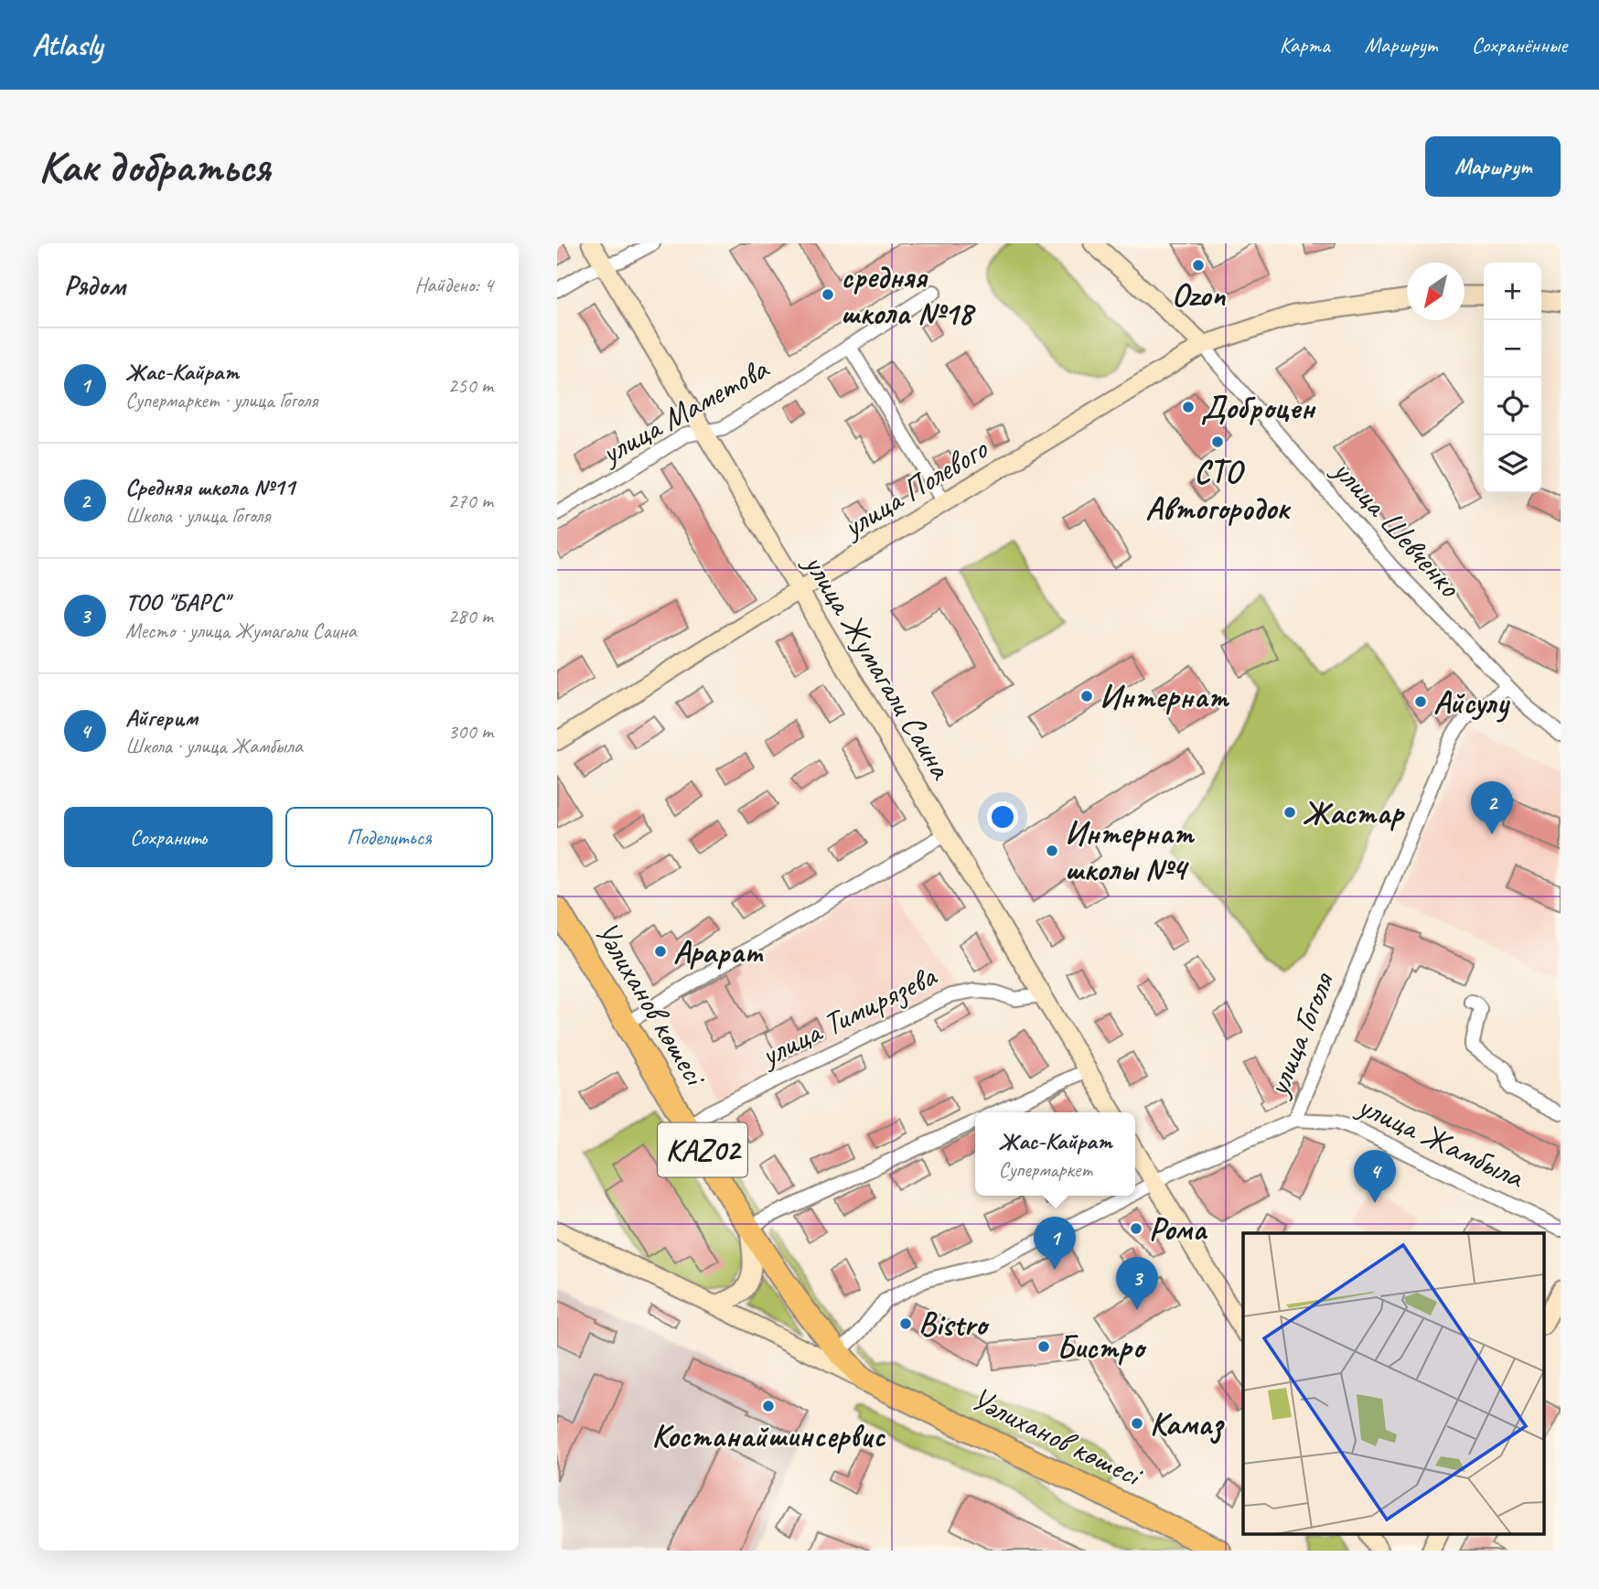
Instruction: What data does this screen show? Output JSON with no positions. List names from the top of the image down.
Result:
{
  "streets": {
    "highway": ["Уәлиханов көшесі", "KАZ02"],
    "street": [
      "улица Маметова",
      "улица Полевого",
      "улица Шевченко",
      "улица Жумагали Саина",
      "улица Тимирязева",
      "улица Гоголя",
      "улица Жамбыла"
    ]
  },
  "crossings": [
    ["улица Маметова", "улица Жумагали Саина"],
    ["улица Полевого", "улица Шевченко"],
    ["улица Полевого", "улица Жумагали Саина"],
    ["улица Шевченко", "улица Гоголя"],
    ["улица Жумагали Саина", "улица Тимирязева"],
    ["Уәлиханов көшесі", "улица Тимирязева"],
    ["Уәлиханов көшесі", "улица Гоголя"],
    ["улица Гоголя", "улица Жамбыла"]
  ],
  "places": [
    "Ozon",
    "средняя школа №18",
    "Доброцен",
    "СТО Автогородок",
    "Интернат",
    "Айсулу",
    "Жастар",
    "Интернат школы №4",
    "Арарат",
    "Рома",
    "Bistro",
    "Бистро",
    "Костанайшинсервис",
    "Камаз"
  ],
  "north": "bottom left",
  "page": {
    "header": "Atlasly",
    "nav": ["Карта", "Маршрут", "Сохранённые"],
    "buttons": [
      "Маршрут",
      ["Сохранить", "Поделиться"]
    ],
    "title": "Как добраться",
    "heading": ["Рядом", "Найдено: 4"],
    "map_buttons": ["+", "−"],
    "list": [
      {
        "mark": "1",
        "name": "Жас-Кайрат",
        "note": "Супермаркет · улица Гоголя",
        "value": "250 m"
      },
      {
        "mark": "2",
        "name": "Средняя школа №11",
        "note": "Школа · улица Гоголя",
        "value": "270 m"
      },
      {
        "mark": "3",
        "name": "ТОО \"БАРС\"",
        "note": "Место · улица Жумагали Саина",
        "value": "280 m"
      },
      {
        "mark": "4",
        "name": "Айгерим",
        "note": "Школа · улица Жамбыла",
        "value": "300 m"
      }
    ],
    "pins": [
      "2",
      "4",
      "1",
      "3"
    ],
    "popup": ["Жас-Кайрат", "Супермаркет"]
  }
}
